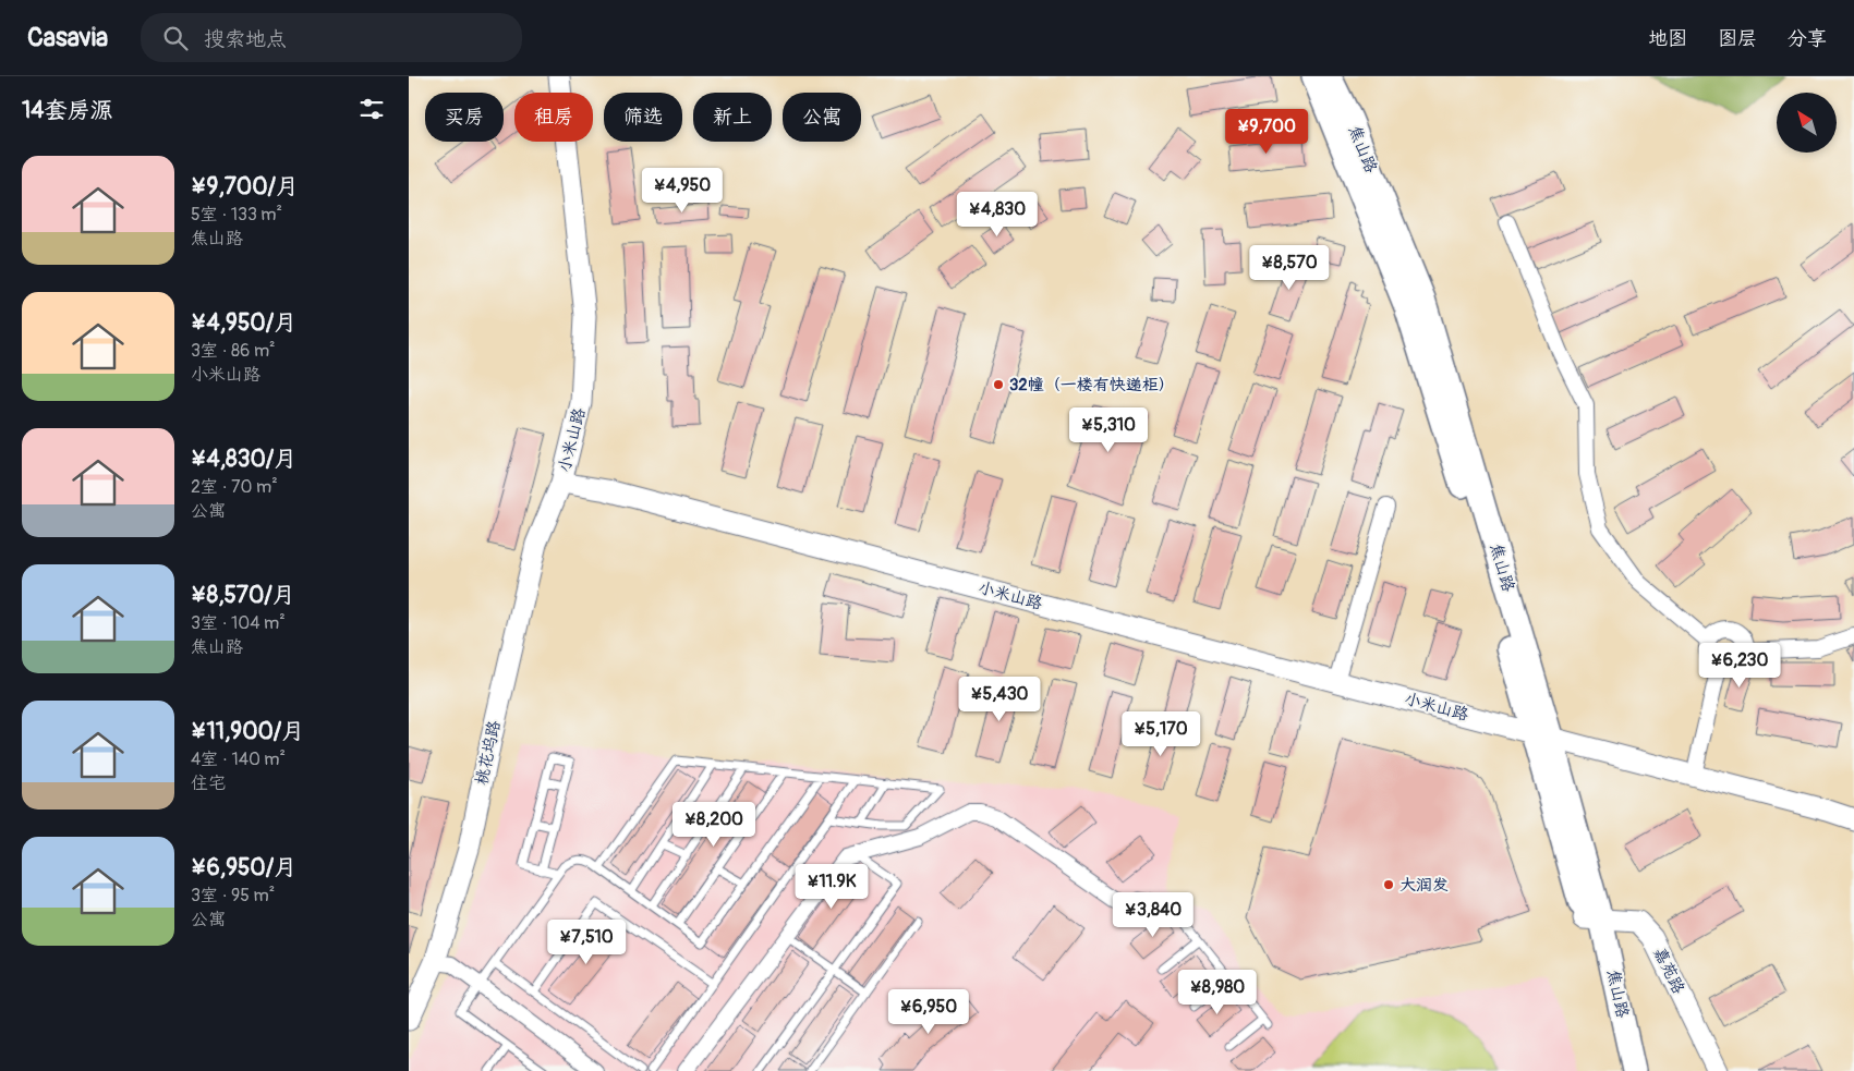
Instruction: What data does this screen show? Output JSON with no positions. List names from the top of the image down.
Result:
{
  "streets": {
    "main road": ["焦山路"],
    "street": ["小米山路", "桃花坞路", "嘉苑路"]
  },
  "crossings": [
    ["焦山路", "小米山路"],
    ["焦山路", "嘉苑路"],
    ["小米山路", "桃花坞路"]
  ],
  "places": ["32幢（一楼有快递柜）", "大润发"],
  "north": "top left",
  "page": {
    "header": "Casavia",
    "search": "搜索地点",
    "nav": ["地图", "图层", "分享"],
    "heading": "14套房源",
    "chip": [
      "买房",
      "租房",
      "筛选",
      "新上",
      "公寓"
    ],
    "price": [
      "¥9,700",
      "¥4,950",
      "¥4,830",
      "¥8,570",
      "¥5,310",
      "¥6,230",
      "¥5,430",
      "¥5,170",
      "¥8,200",
      "¥11.9K",
      "¥3,840",
      "¥7,510",
      "¥8,980",
      "¥6,950"
    ],
    "list": [
      {
        "name": "¥9,700/月",
        "note": "5室 · 133 m² · 焦山路"
      },
      {
        "name": "¥4,950/月",
        "note": "3室 · 86 m² · 小米山路"
      },
      {
        "name": "¥4,830/月",
        "note": "2室 · 70 m² · 公寓"
      },
      {
        "name": "¥8,570/月",
        "note": "3室 · 104 m² · 焦山路"
      },
      {
        "name": "¥11,900/月",
        "note": "4室 · 140 m² · 住宅"
      },
      {
        "name": "¥6,950/月",
        "note": "3室 · 95 m² · 公寓"
      }
    ]
  }
}
